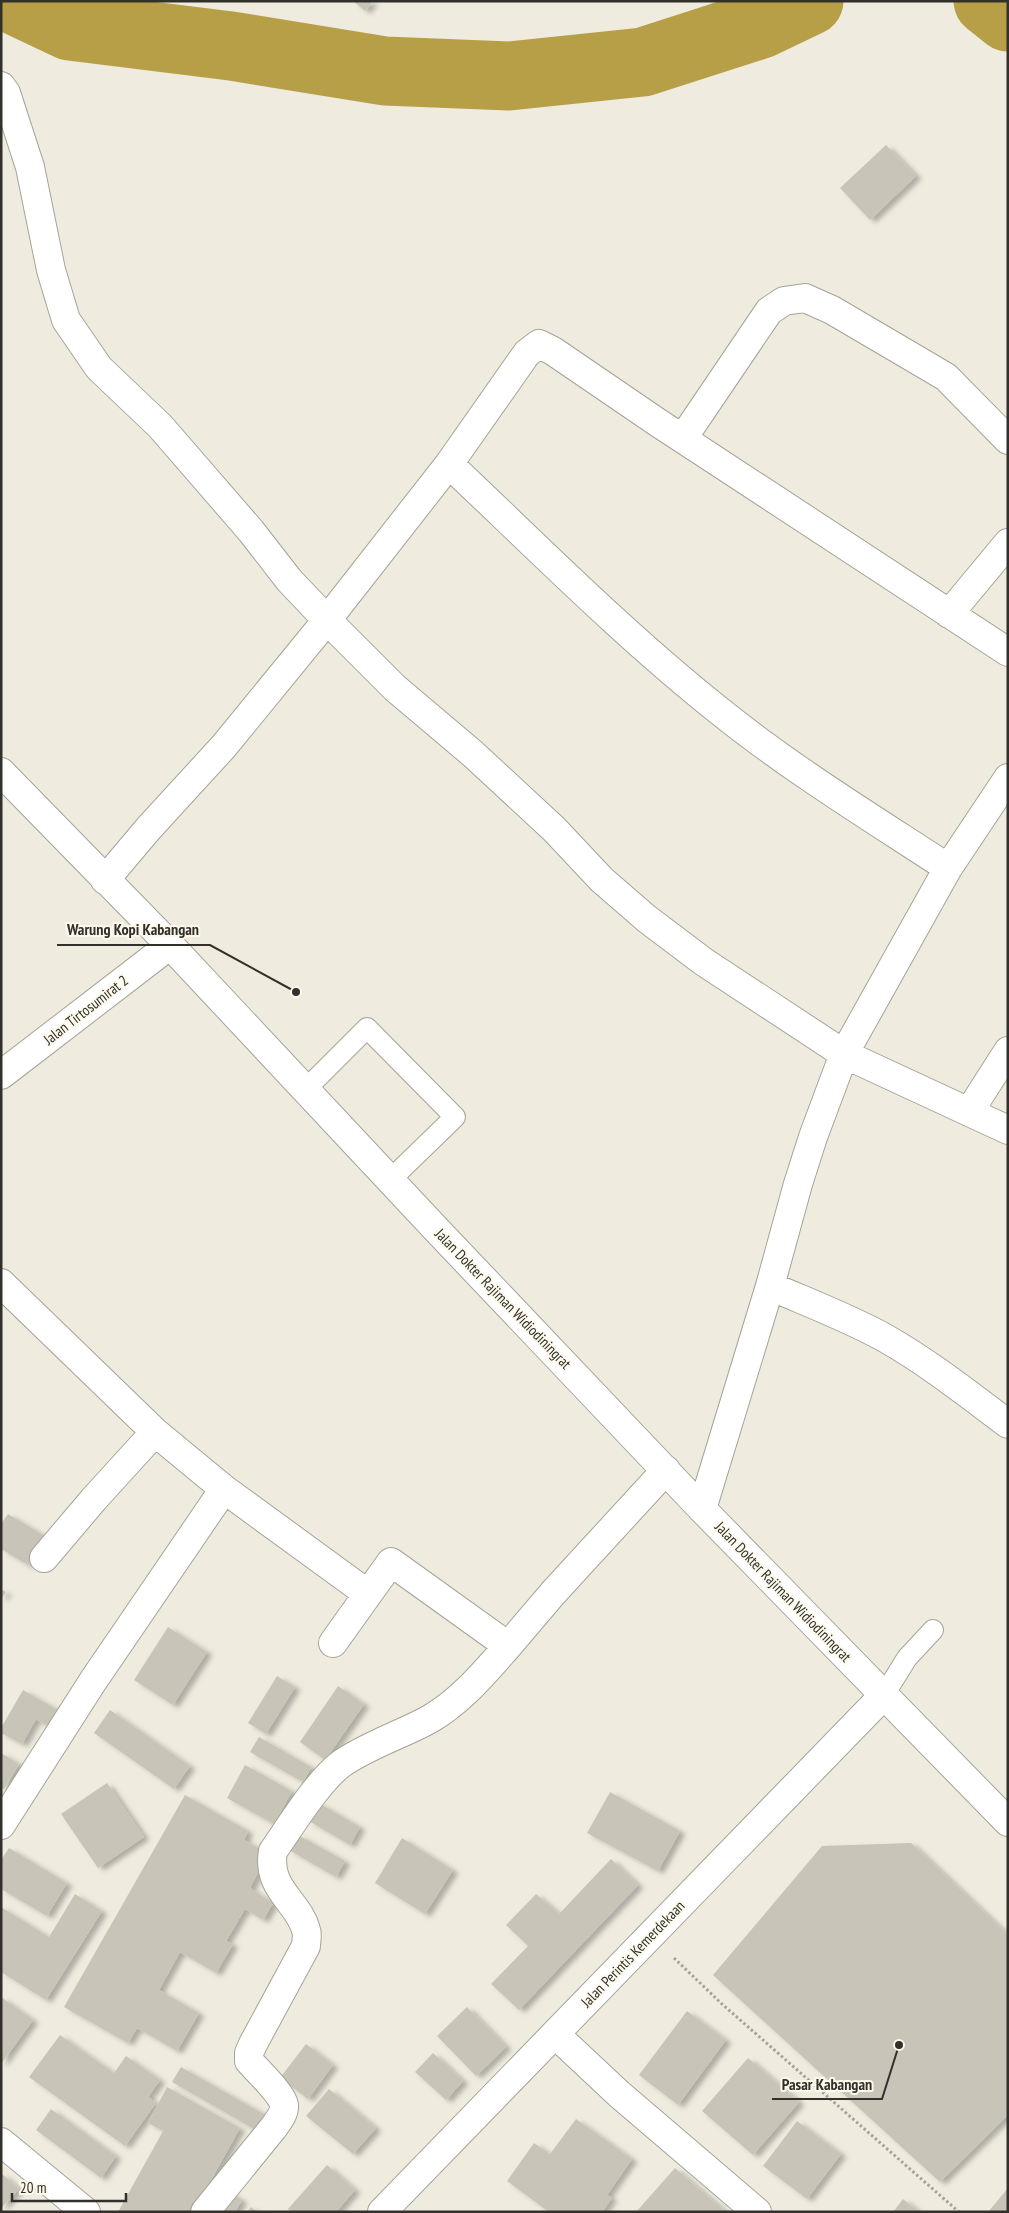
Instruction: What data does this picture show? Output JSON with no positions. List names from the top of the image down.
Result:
{
  "streets": {
    "street": ["Jalan Tirtosumirat 2", "Jalan Dokter Rajiman Widiodiningrat", "Jalan Perintis Kemerdekaan"]
  },
  "crossings": [
    ["Jalan Tirtosumirat 2", "Jalan Dokter Rajiman Widiodiningrat"],
    ["Jalan Dokter Rajiman Widiodiningrat", "Jalan Perintis Kemerdekaan"]
  ],
  "places": ["Warung Kopi Kabangan", "Pasar Kabangan"],
  "scale_bar": "20 m"
}
